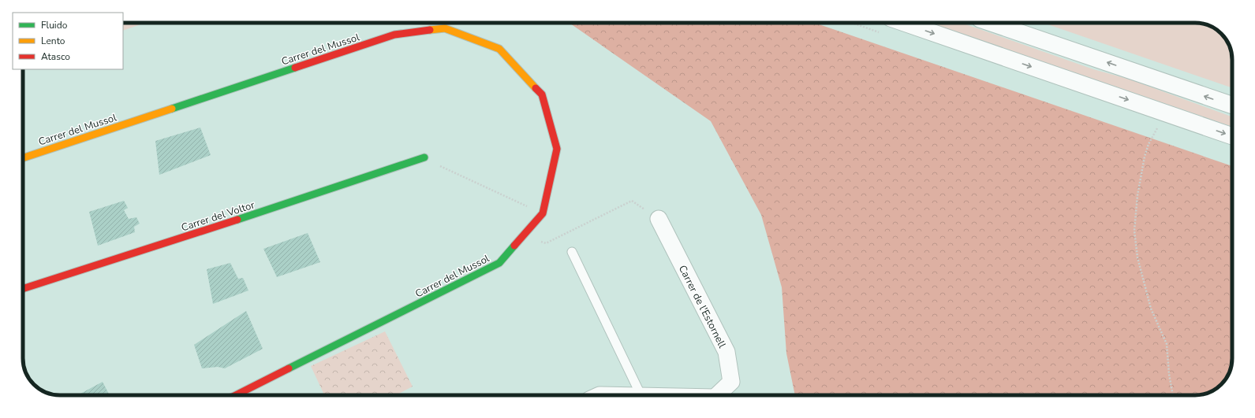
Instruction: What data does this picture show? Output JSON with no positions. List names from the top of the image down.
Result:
{
  "streets": {
    "street": ["Carrer del Mussol", "Carrer del Voltor", "Carrer de l'Estornell"]
  },
  "legend": ["Fluido", "Lento", "Atasco"]
}
